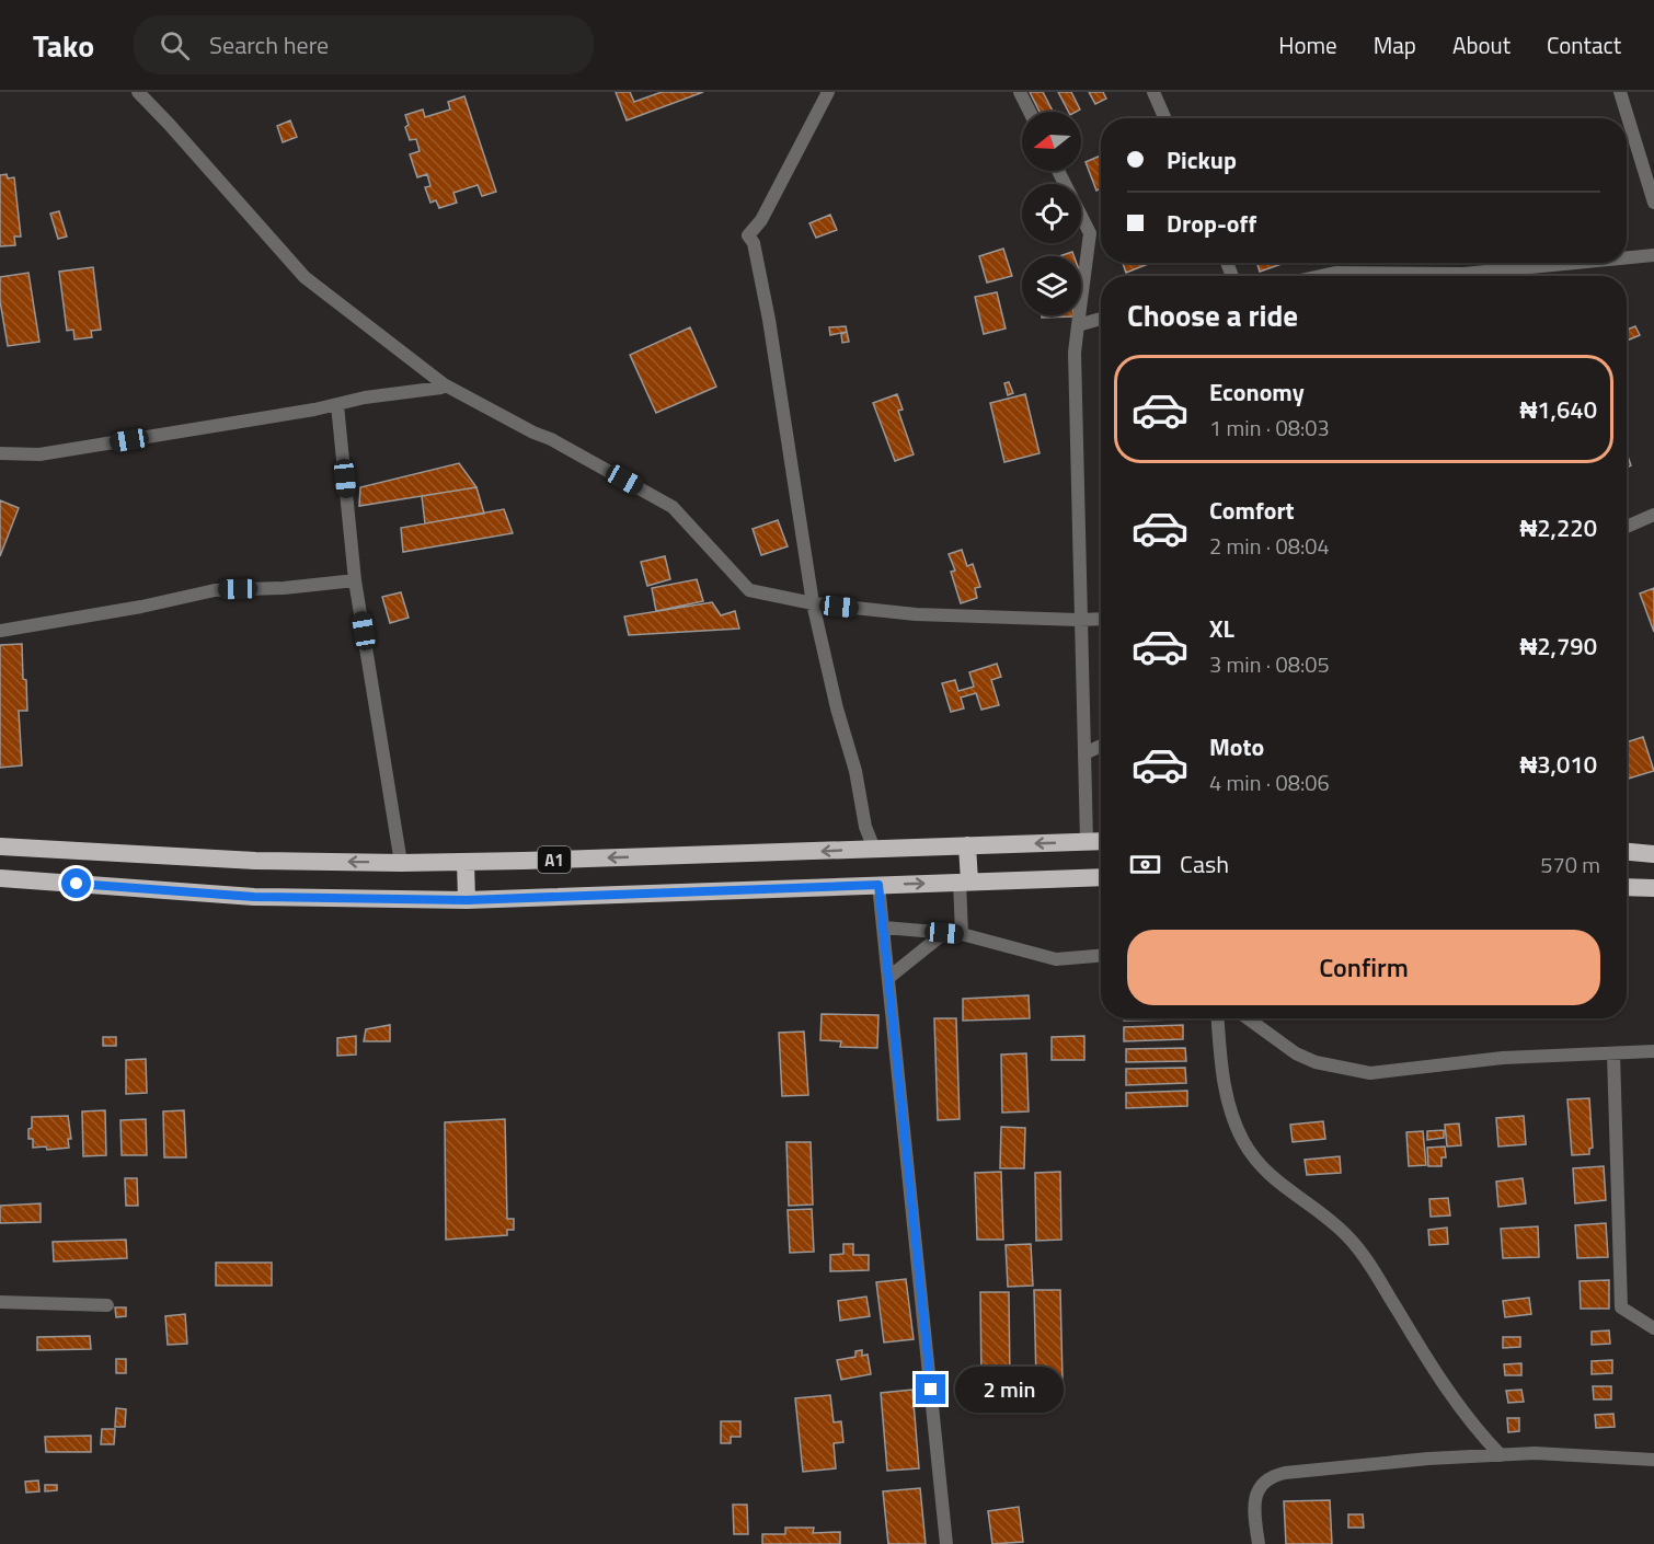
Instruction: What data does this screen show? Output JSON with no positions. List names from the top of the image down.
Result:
{
  "streets": {
    "highway": ["A1"]
  },
  "north": "left",
  "page": {
    "header": "Tako",
    "search": "Search here",
    "nav": [
      "Home",
      "Map",
      "About",
      "Contact"
    ],
    "banner": ["Pickup", "Drop-off"],
    "heading": "Choose a ride",
    "list": [
      {
        "name": "Economy",
        "note": "1 min · 08:03",
        "value": "₦1,640"
      },
      {
        "name": "Comfort",
        "note": "2 min · 08:04",
        "value": "₦2,220"
      },
      {
        "name": "XL",
        "note": "3 min · 08:05",
        "value": "₦2,790"
      },
      {
        "name": "Moto",
        "note": "4 min · 08:06",
        "value": "₦3,010"
      }
    ],
    "pay": ["Cash", "570 m"],
    "buttons": "Confirm",
    "bubble": "2 min"
  }
}
